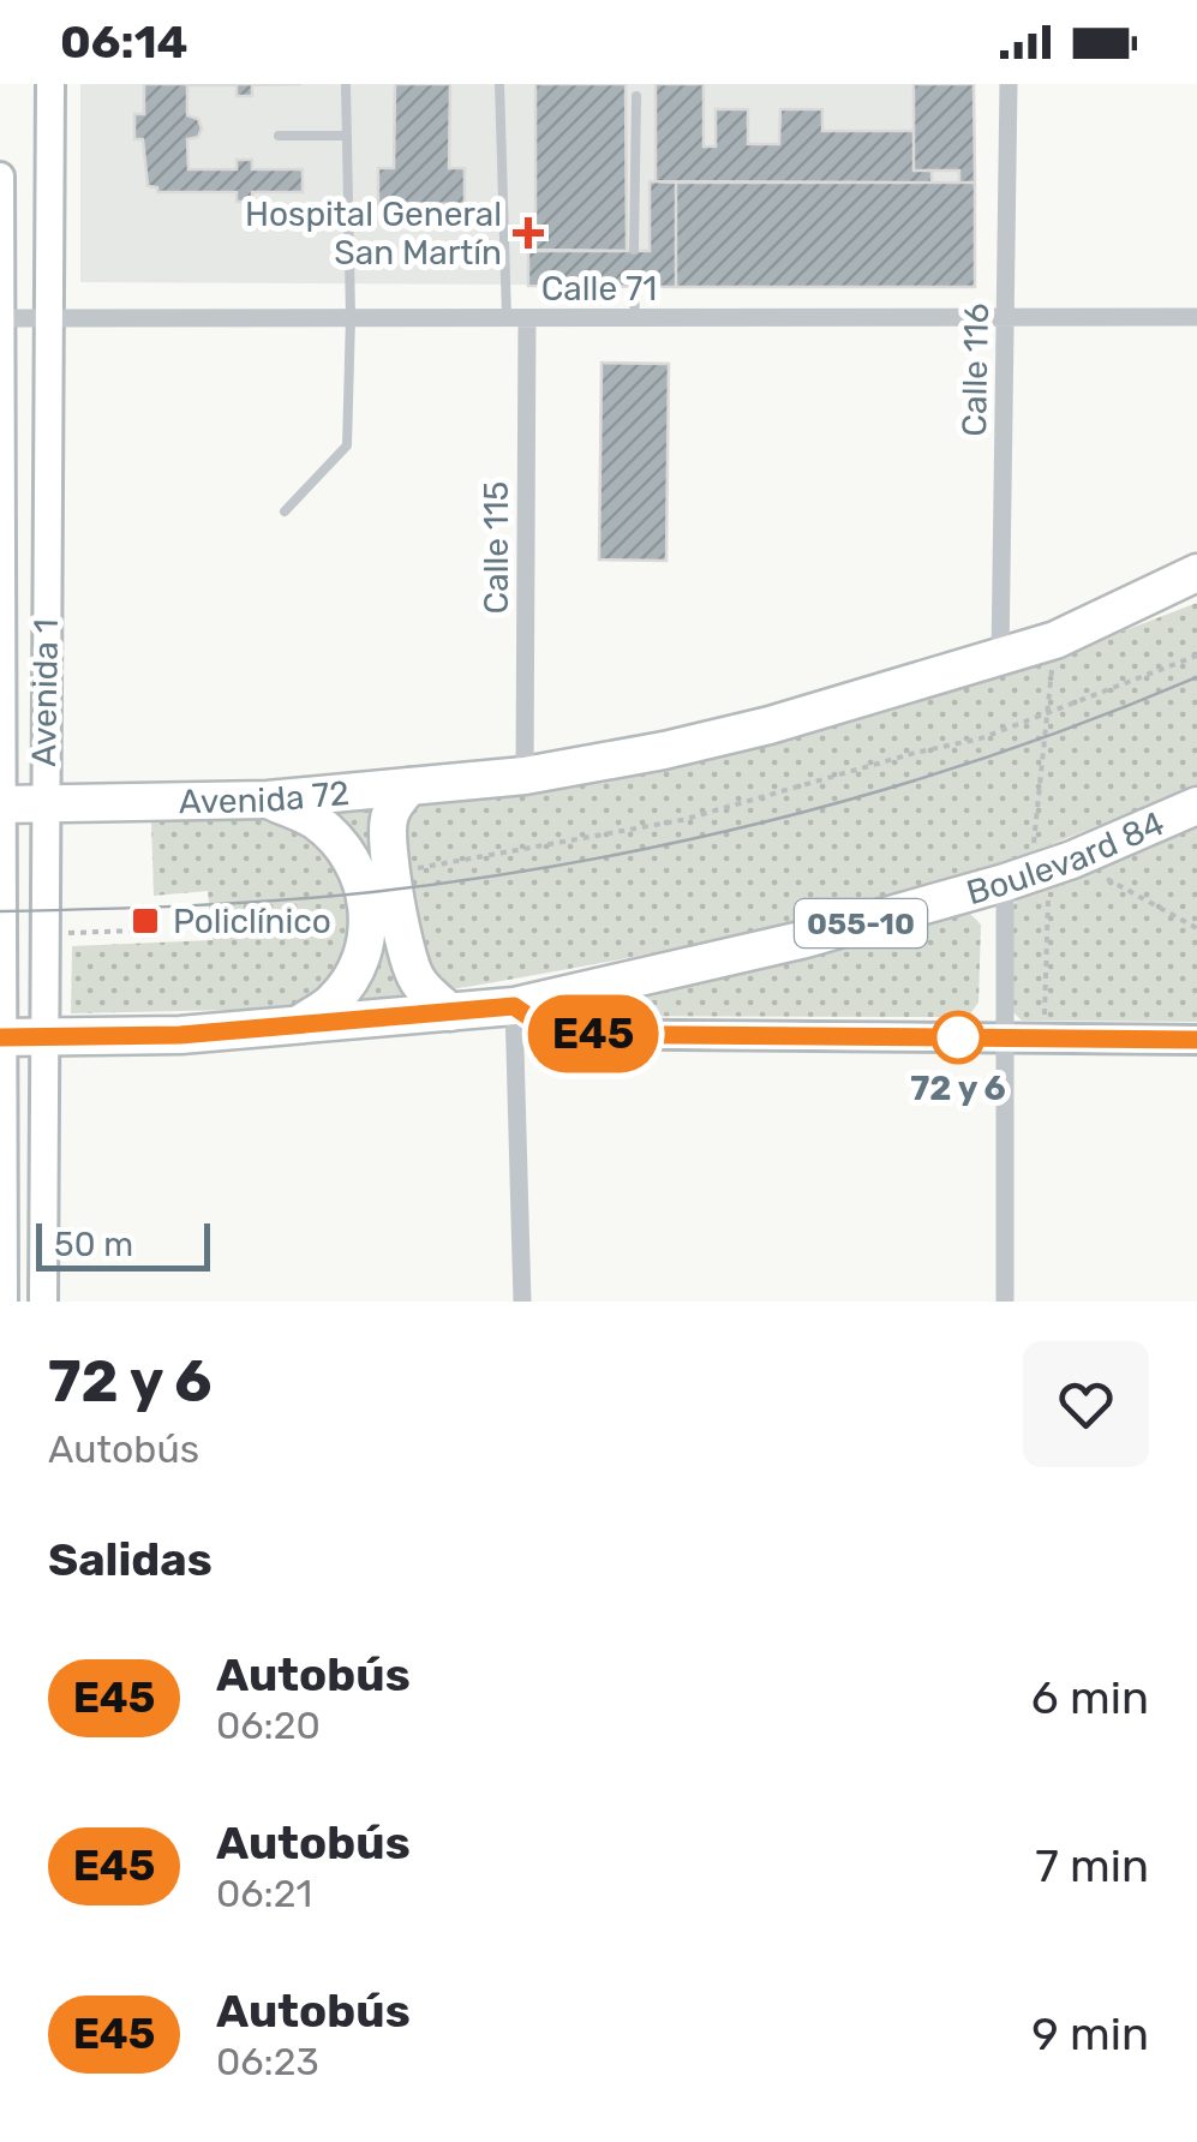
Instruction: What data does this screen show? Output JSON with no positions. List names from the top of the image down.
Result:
{
  "streets": {
    "highway": ["Avenida 72", "Boulevard 84", "055-10"],
    "main road": ["Avenida 1"],
    "street": ["Calle 71", "Calle 116", "Calle 115"]
  },
  "crossings": [
    ["Calle 71", "Calle 116"],
    ["Calle 71", "Calle 115"],
    ["Calle 71", "Avenida 1"],
    ["Calle 115", "Avenida 72"],
    ["Avenida 1", "Avenida 72"],
    ["Avenida 1", "055-10"],
    ["Boulevard 84", "055-10"]
  ],
  "places": {
    "health": ["Hospital General San Martín"],
    "transit": ["Policlínico"],
    "other": ["72 y 6"]
  },
  "lines": ["bus line E45"],
  "scale_bar": "50 m",
  "page": {
    "status": "06:14",
    "on_map": "E45",
    "scale": "50 m",
    "heading": [
      ["72 y 6", "Autobús"],
      "Salidas"
    ],
    "list": [
      {
        "mark": "E45",
        "name": "Autobús",
        "note": "06:20",
        "value": "6 min"
      },
      {
        "mark": "E45",
        "name": "Autobús",
        "note": "06:21",
        "value": "7 min"
      },
      {
        "mark": "E45",
        "name": "Autobús",
        "note": "06:23",
        "value": "9 min"
      }
    ]
  }
}
